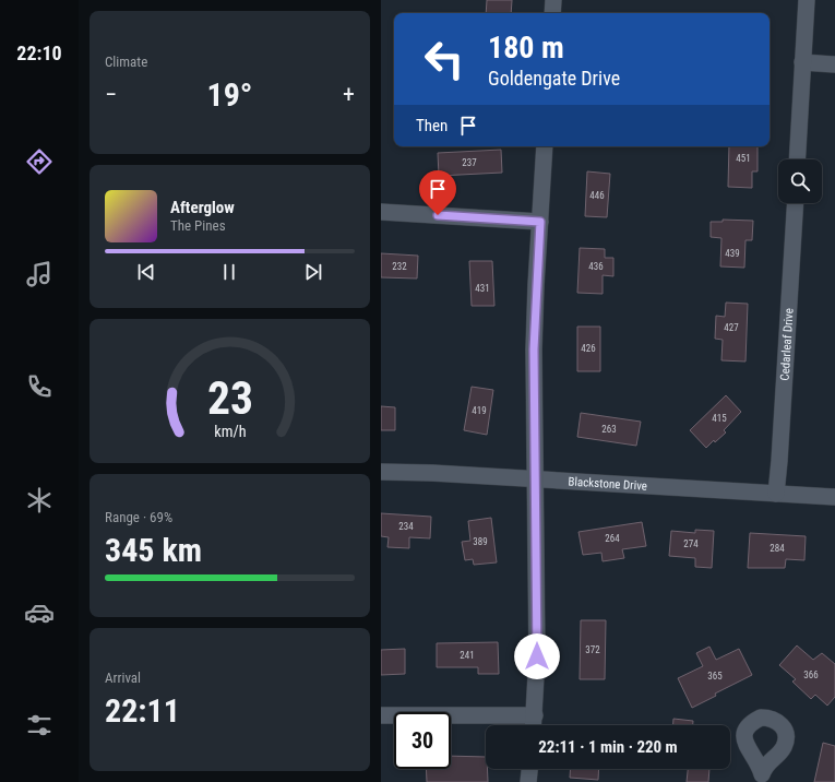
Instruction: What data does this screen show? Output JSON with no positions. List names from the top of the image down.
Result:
{
  "streets": {
    "street": ["Cedarleaf Drive", "Blackstone Drive"]
  },
  "crossings": [
    ["Cedarleaf Drive", "Blackstone Drive"]
  ],
  "house_numbers": [
    "451",
    "237",
    "446",
    "439",
    "232",
    "436",
    "431",
    "427",
    "426",
    "419",
    "415",
    "263",
    "234",
    "264",
    "389",
    "274",
    "284",
    "372",
    "241",
    "366",
    "365"
  ],
  "page": {
    "tabs": "22:10",
    "tile": [
      "Climate",
      ["Range · 69%", "345 km"],
      ["Arrival", "22:11"]
    ],
    "turn": ["180 m", "Goldengate Drive"],
    "heat": ["−", "19°", "+"],
    "then": "Then",
    "song": ["Afterglow", "The Pines"],
    "limit": "30",
    "trip": "22:11 · 1 min · 220 m",
    "gauge": ["23", "km/h"]
  }
}
